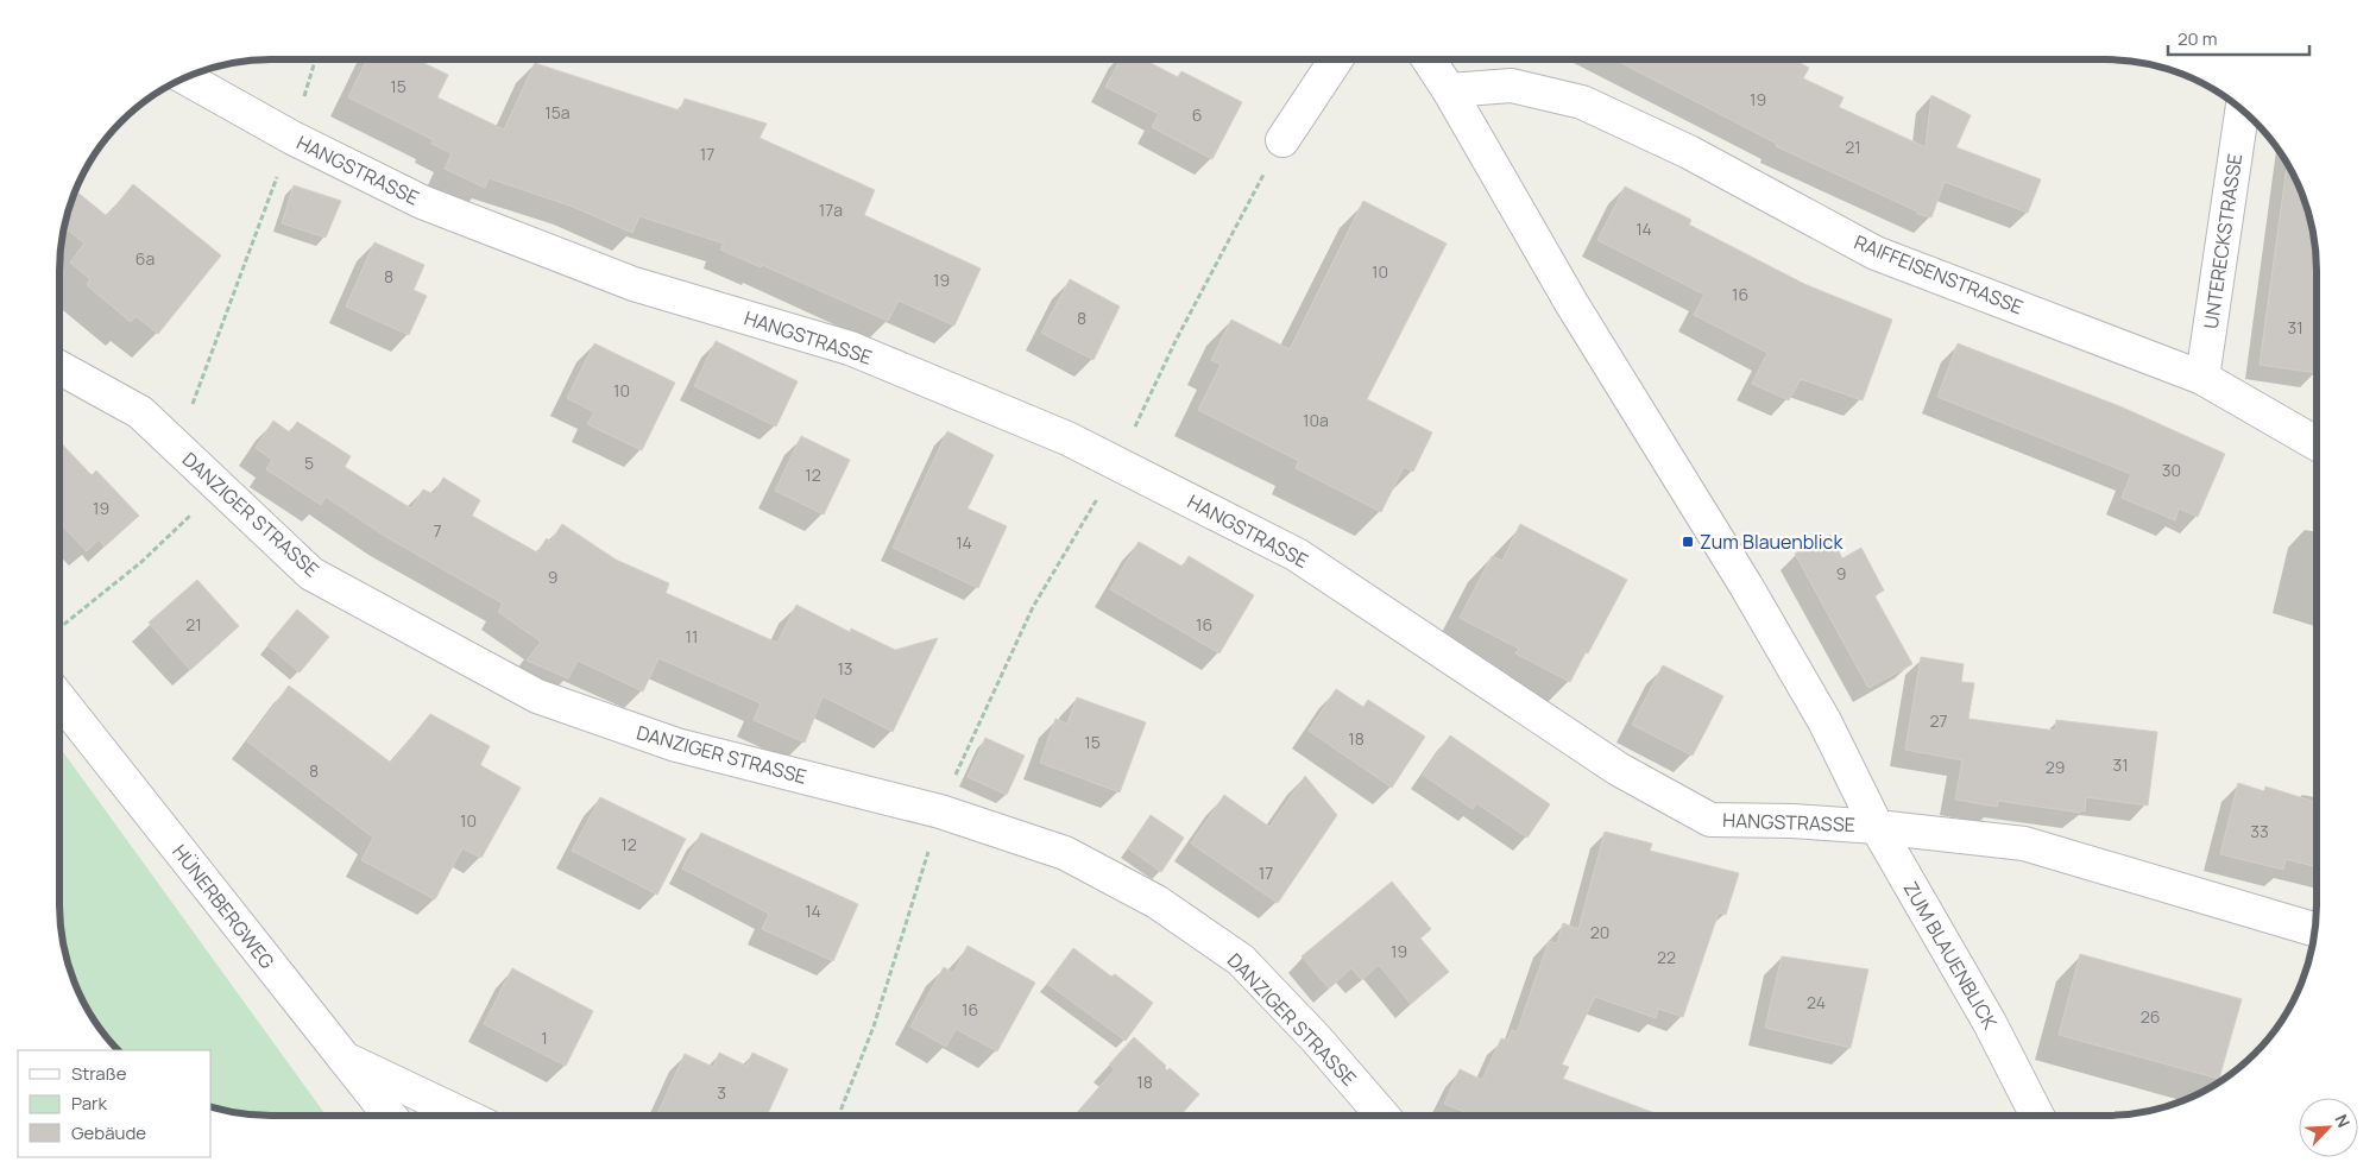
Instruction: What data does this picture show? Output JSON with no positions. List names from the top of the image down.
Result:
{
  "streets": {
    "street": [
      "HANGSTRASSE",
      "UNTERECKSTRASSE",
      "RAIFFEISENSTRASSE",
      "DANZIGER STRASSE",
      "HÜNERBERGWEG",
      "ZUM BLAUENBLICK"
    ]
  },
  "crossings": [
    ["HANGSTRASSE", "ZUM BLAUENBLICK"],
    ["UNTERECKSTRASSE", "RAIFFEISENSTRASSE"],
    ["RAIFFEISENSTRASSE", "ZUM BLAUENBLICK"]
  ],
  "places": {
    "transit": ["Zum Blauenblick"]
  },
  "house_numbers": [
    "15",
    "19",
    "15a",
    "6",
    "21",
    "17",
    "17a",
    "14",
    "6a",
    "10",
    "8",
    "19",
    "16",
    "8",
    "31",
    "10",
    "10a",
    "5",
    "30",
    "12",
    "19",
    "7",
    "14",
    "9",
    "9",
    "21",
    "16",
    "11",
    "13",
    "27",
    "18",
    "15",
    "31",
    "29",
    "8",
    "10",
    "33",
    "12",
    "17",
    "14",
    "20",
    "19",
    "22",
    "24",
    "16",
    "26",
    "1",
    "18",
    "3"
  ],
  "legend": ["Straße", "Park", "Gebäude"],
  "scale_bar": "20 m",
  "north": "top right"
}
